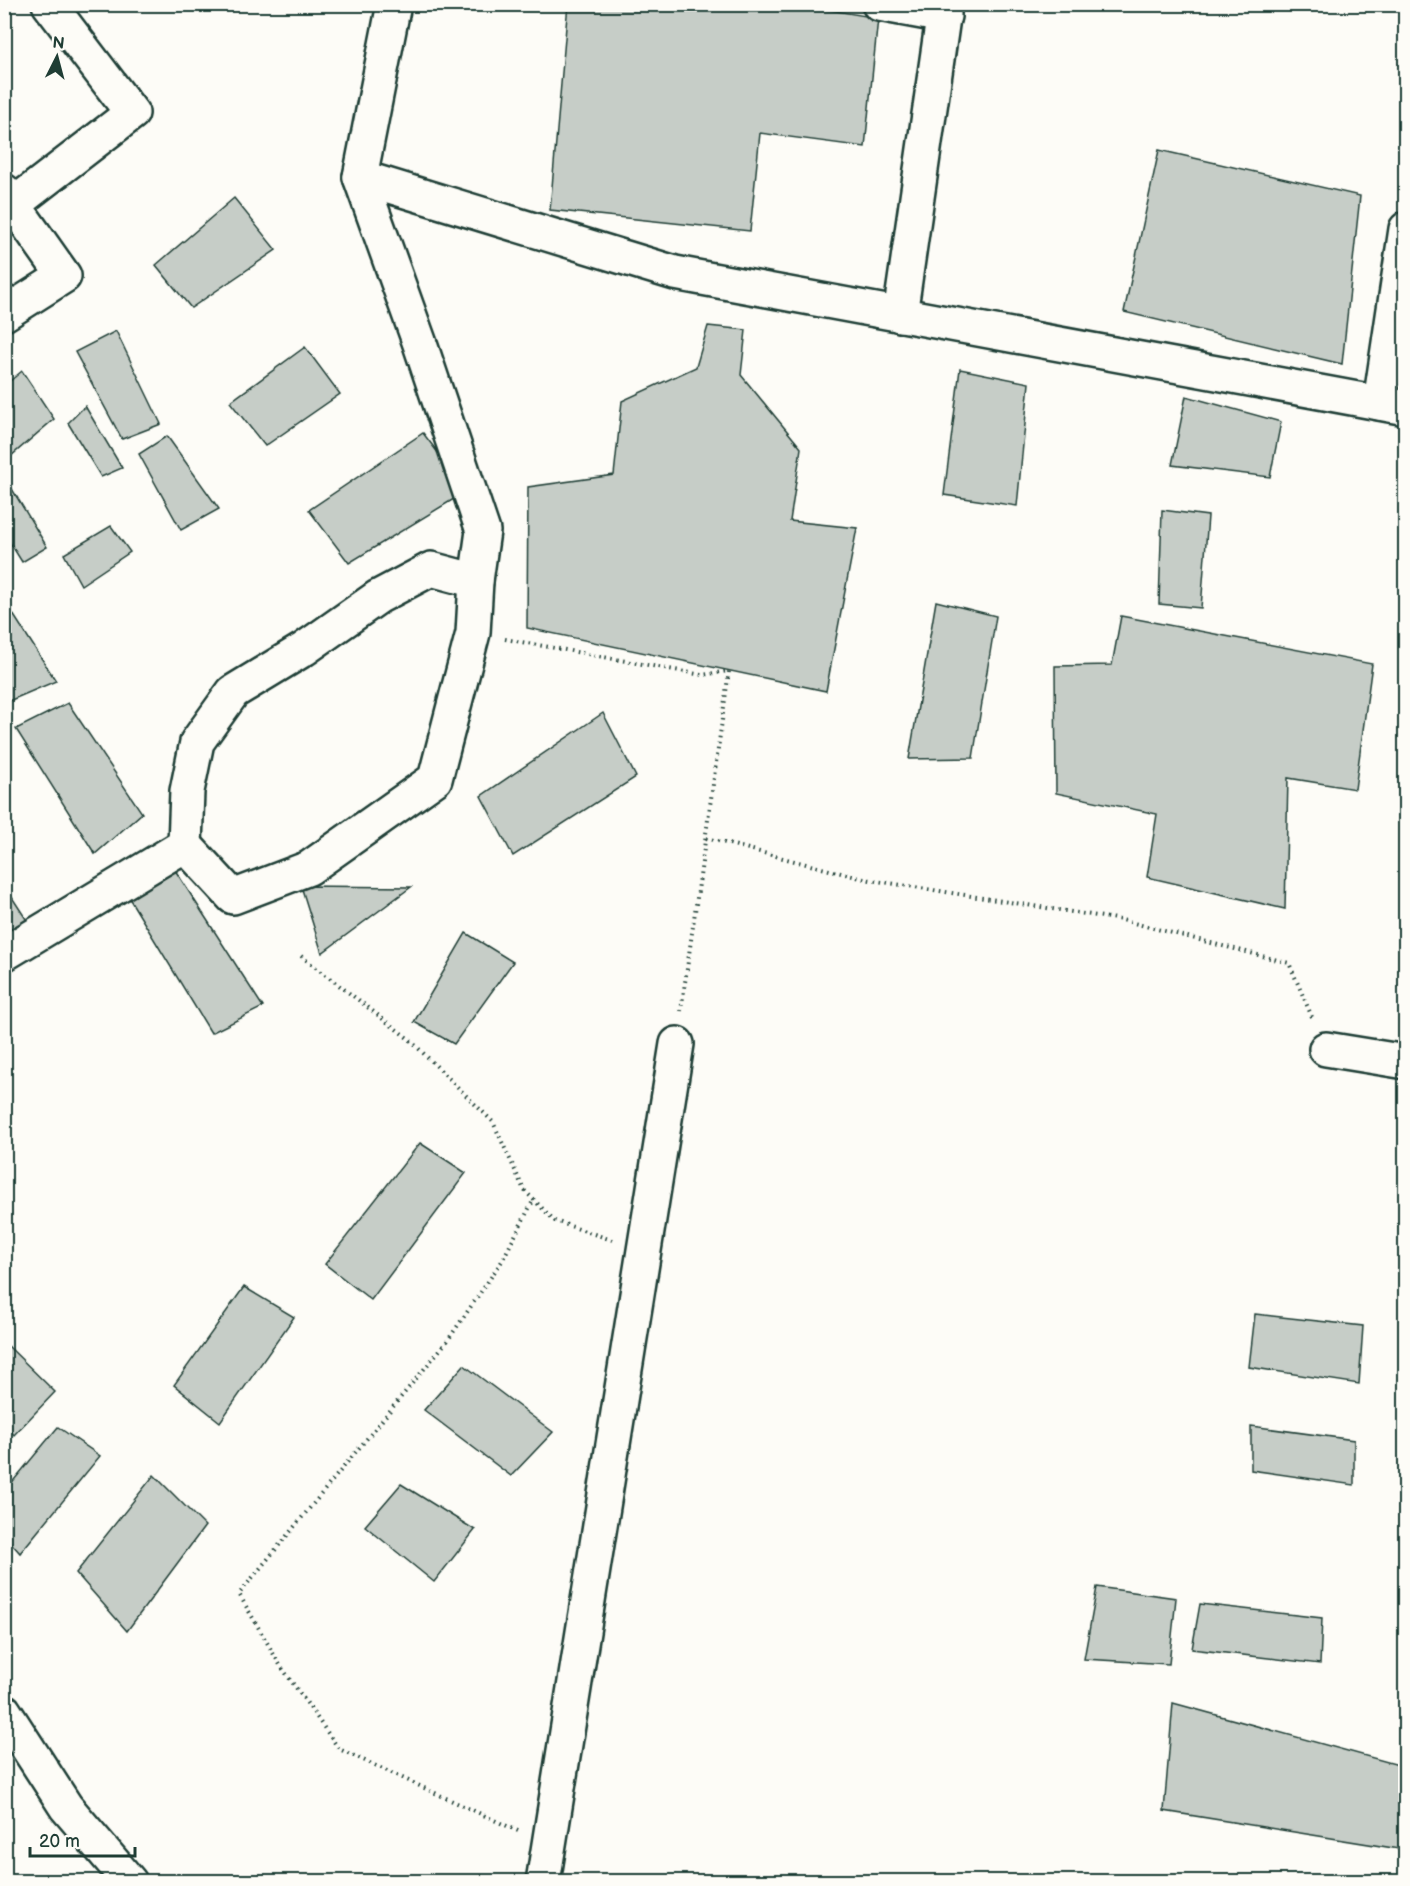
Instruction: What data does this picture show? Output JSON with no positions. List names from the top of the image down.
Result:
{
  "scale_bar": "20 m",
  "north": "top"
}
